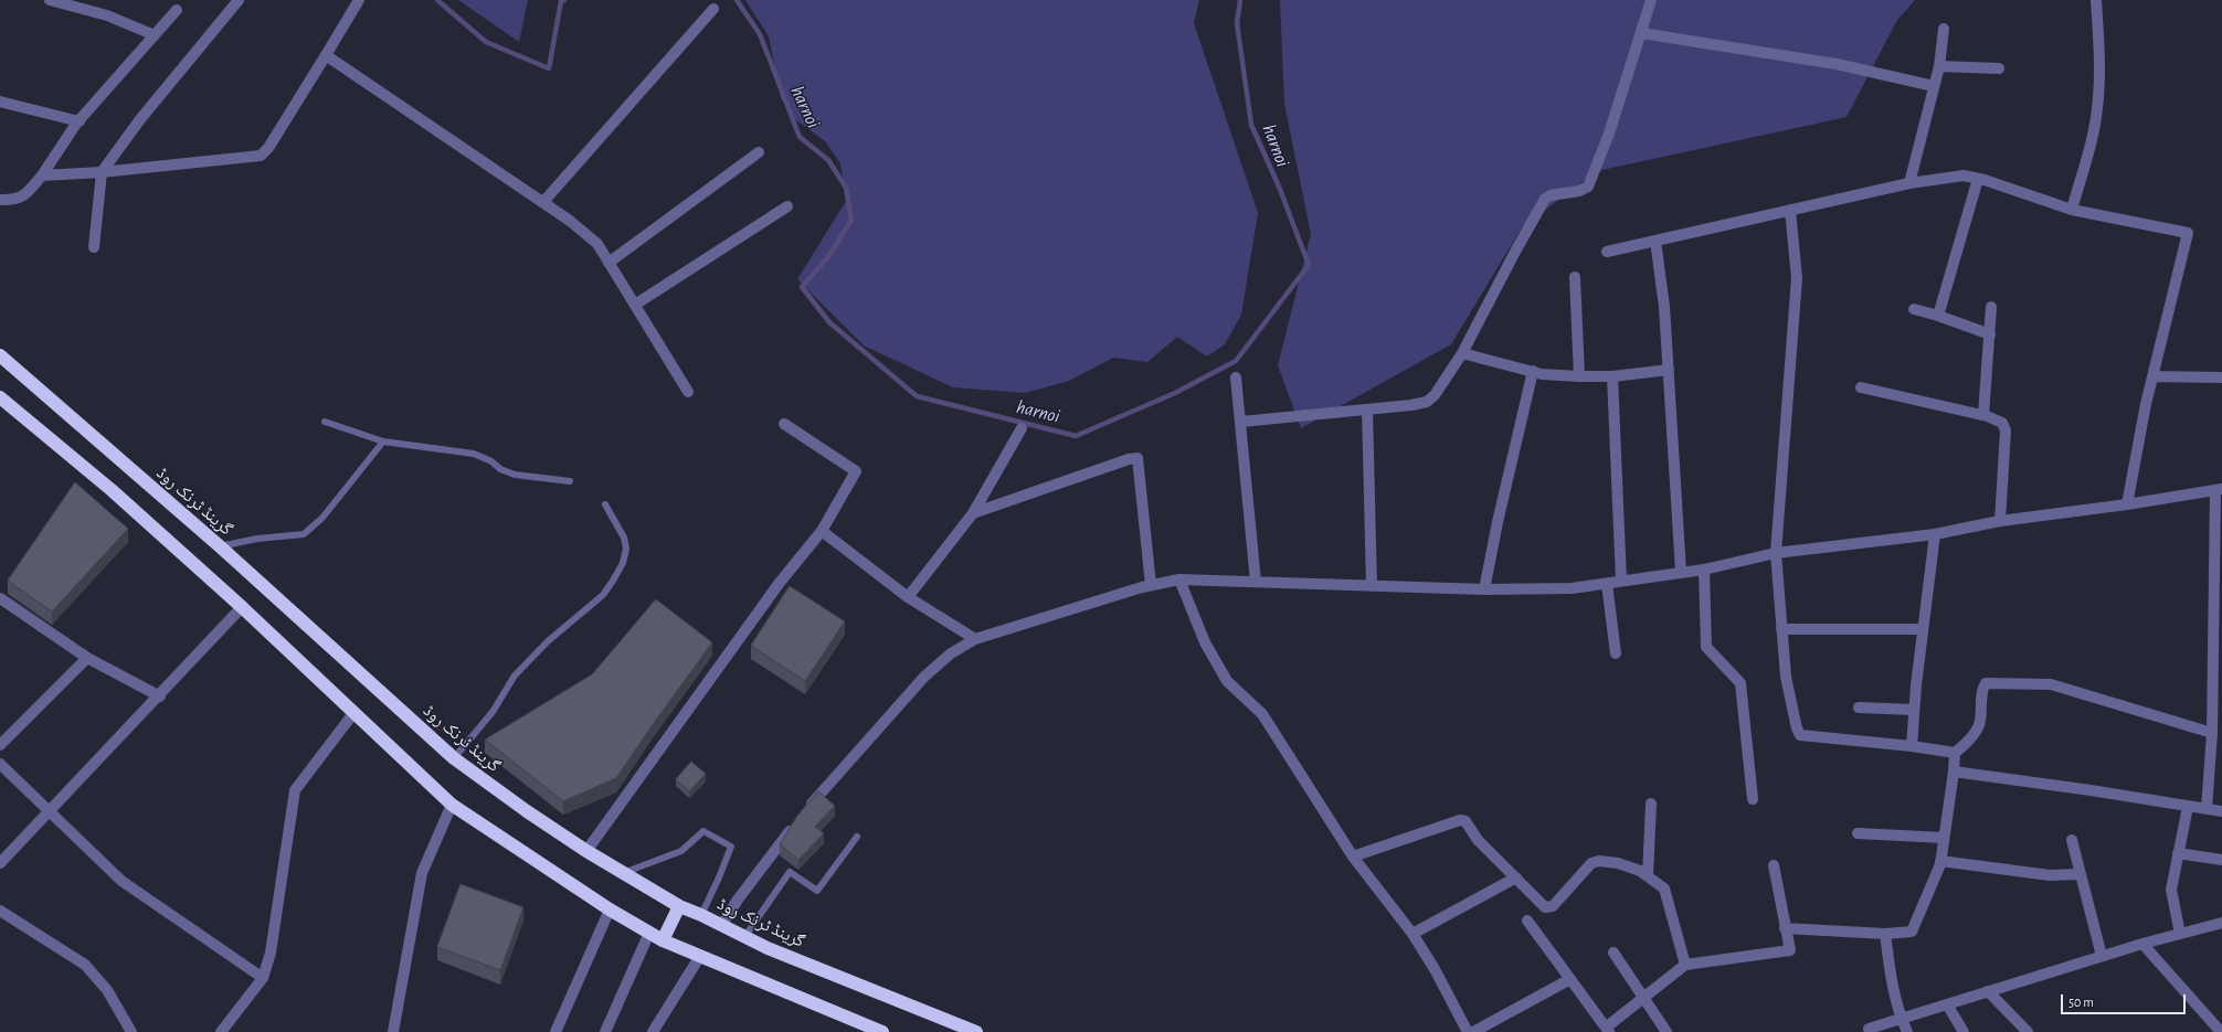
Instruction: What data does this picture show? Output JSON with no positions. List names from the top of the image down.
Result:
{
  "streets": {
    "highway": ["گرینڈ ٹرنک روڈ"]
  },
  "water": ["harnoi"],
  "scale_bar": "50 m"
}
